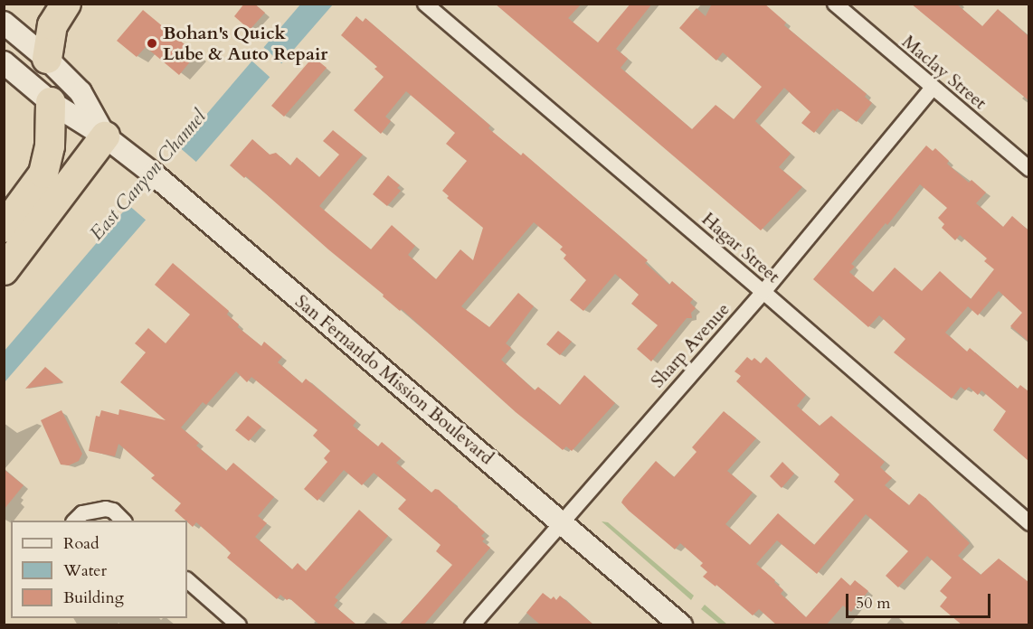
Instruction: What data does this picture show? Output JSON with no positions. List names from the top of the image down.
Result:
{
  "streets": {
    "main road": ["San Fernando Mission Boulevard"],
    "street": ["Maclay Street", "Hagar Street", "Sharp Avenue"]
  },
  "crossings": [
    ["Maclay Street", "Sharp Avenue"],
    ["Hagar Street", "Sharp Avenue"],
    ["Sharp Avenue", "San Fernando Mission Boulevard"]
  ],
  "water": ["East Canyon Channel"],
  "places": ["Bohan's Quick Lube & Auto Repair"],
  "legend": ["Road", "Water", "Building"],
  "scale_bar": "50 m"
}
